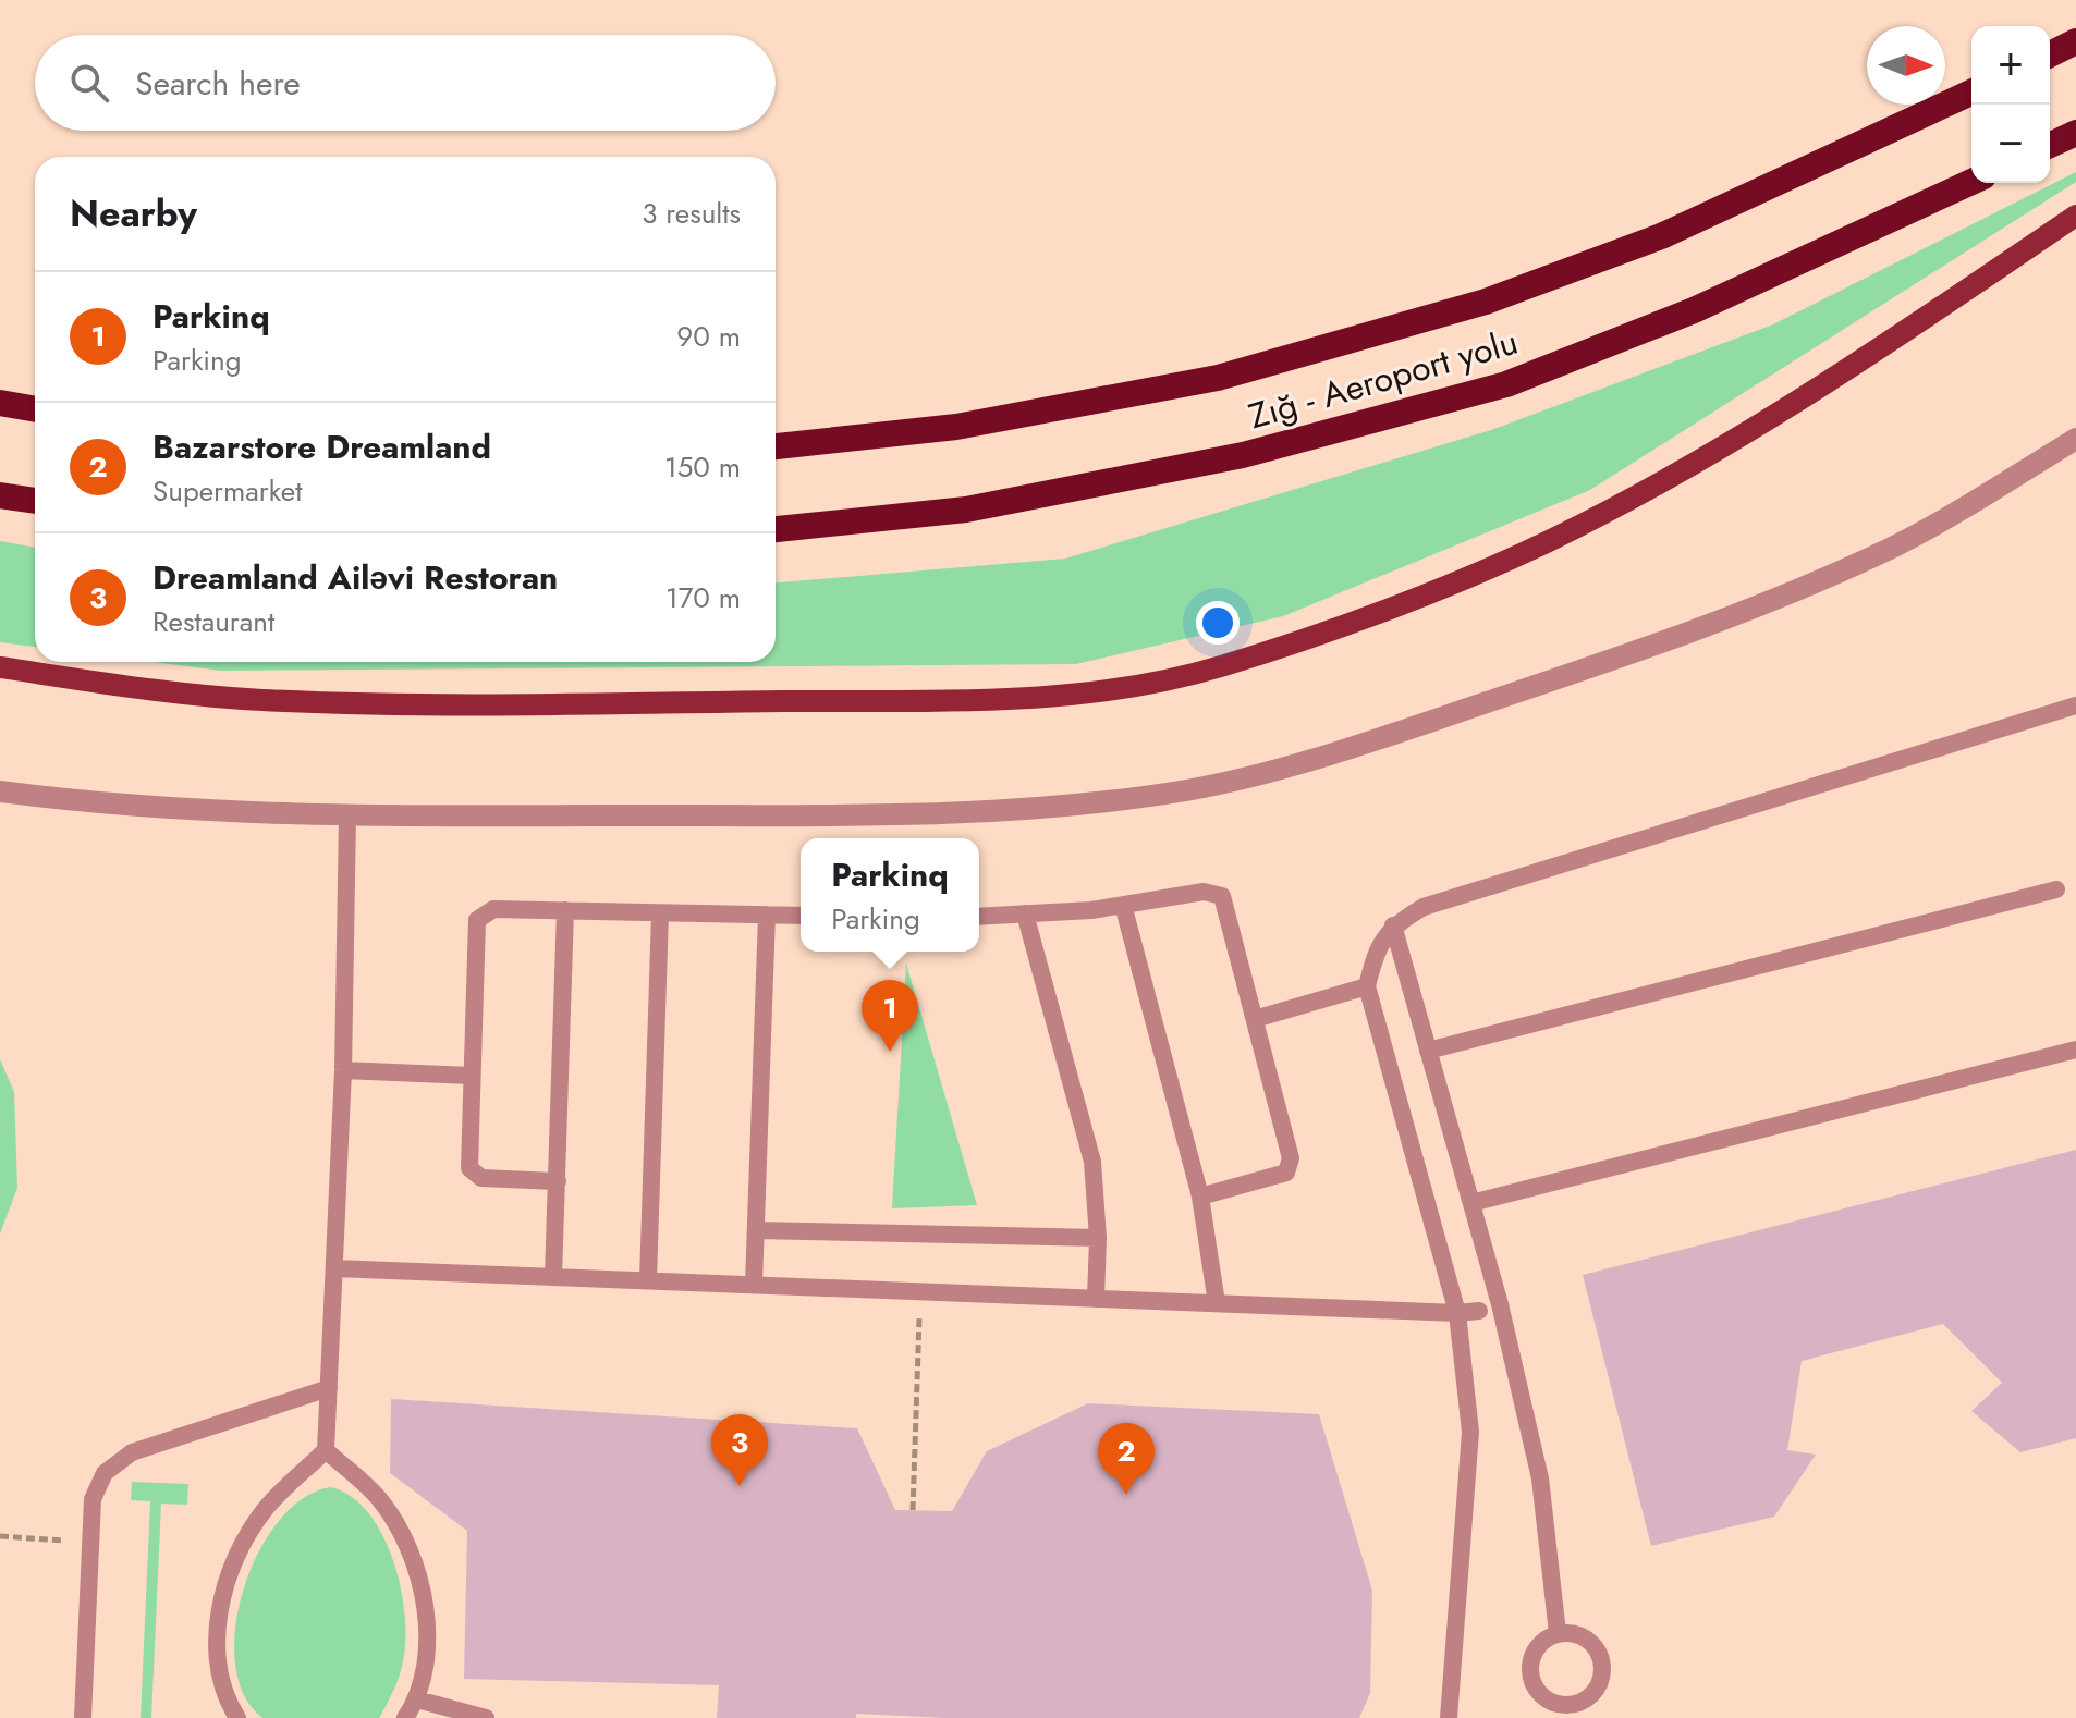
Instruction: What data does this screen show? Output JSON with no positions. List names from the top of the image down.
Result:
{
  "streets": {
    "highway": ["Zığ - Aeroport yolu"]
  },
  "north": "right",
  "page": {
    "map_buttons": ["+", "−"],
    "search": "Search here",
    "heading": ["Nearby", "3 results"],
    "list": [
      {
        "mark": "1",
        "name": "Parkinq",
        "note": "Parking",
        "value": "90 m"
      },
      {
        "mark": "2",
        "name": "Bazarstore Dreamland",
        "note": "Supermarket",
        "value": "150 m"
      },
      {
        "mark": "3",
        "name": "Dreamland Ailəvi Restoran",
        "note": "Restaurant",
        "value": "170 m"
      }
    ],
    "popup": ["Parkinq", "Parking"],
    "pins": ["1", "3", "2"]
  }
}
